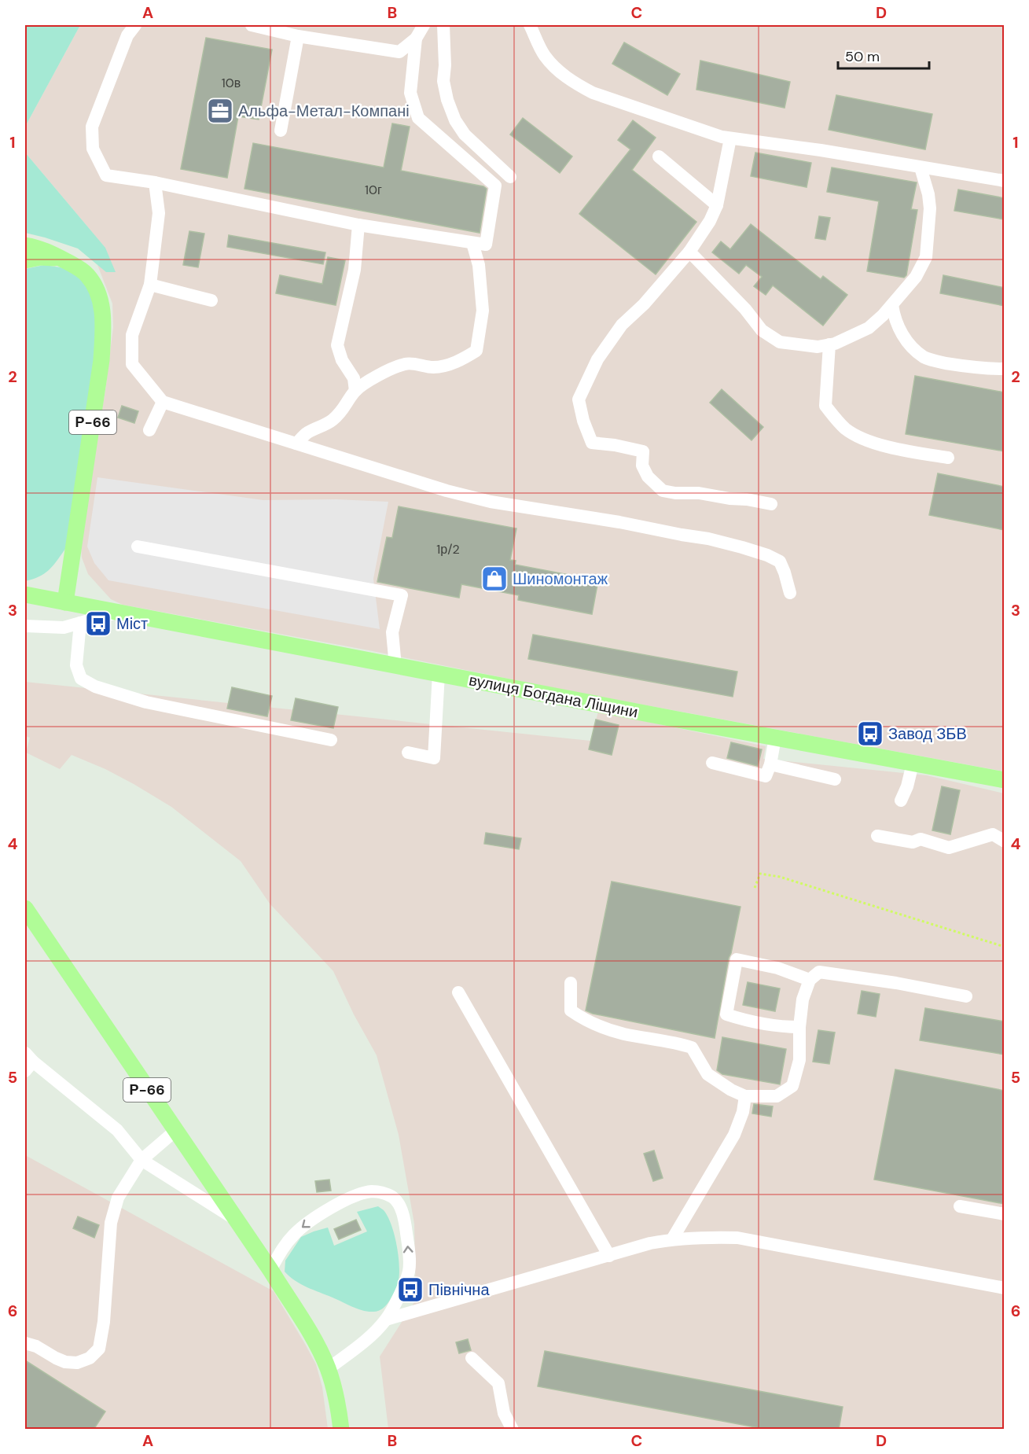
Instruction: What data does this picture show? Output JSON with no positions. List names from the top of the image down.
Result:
{
  "streets": {
    "main road": ["Р-66", "вулиця Богдана Ліщини"]
  },
  "crossings": [
    ["Р-66", "вулиця Богдана Ліщини"]
  ],
  "places": {
    "office": ["Альфа-Метал-Компані"],
    "shop": ["Шиномонтаж"],
    "bus stop": ["Міст", "Завод ЗБВ", "Північна"]
  },
  "house_numbers": ["10в", "10г", "1р/2"],
  "scale_bar": "50 m",
  "grid": {
    "columns": [
      "A",
      "B",
      "C",
      "D"
    ],
    "rows": [
      "1",
      "2",
      "3",
      "4",
      "5",
      "6"
    ]
  }
}
